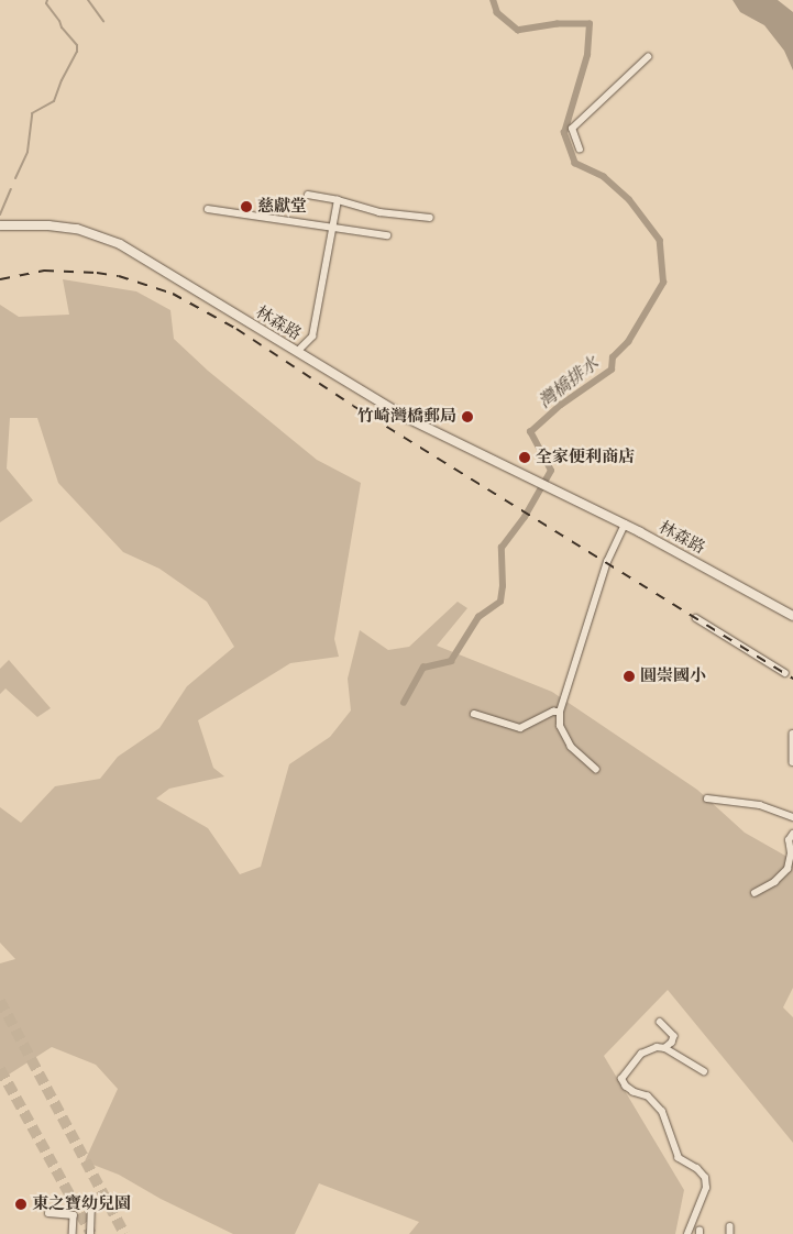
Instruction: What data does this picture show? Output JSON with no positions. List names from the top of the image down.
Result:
{
  "streets": {
    "main road": ["林森路"]
  },
  "water": ["灣橋排水"],
  "places": [
    "慈獻堂",
    "竹崎灣橋郵局",
    "全家便利商店",
    "圓崇國小",
    "東之寶幼兒園"
  ]
}
